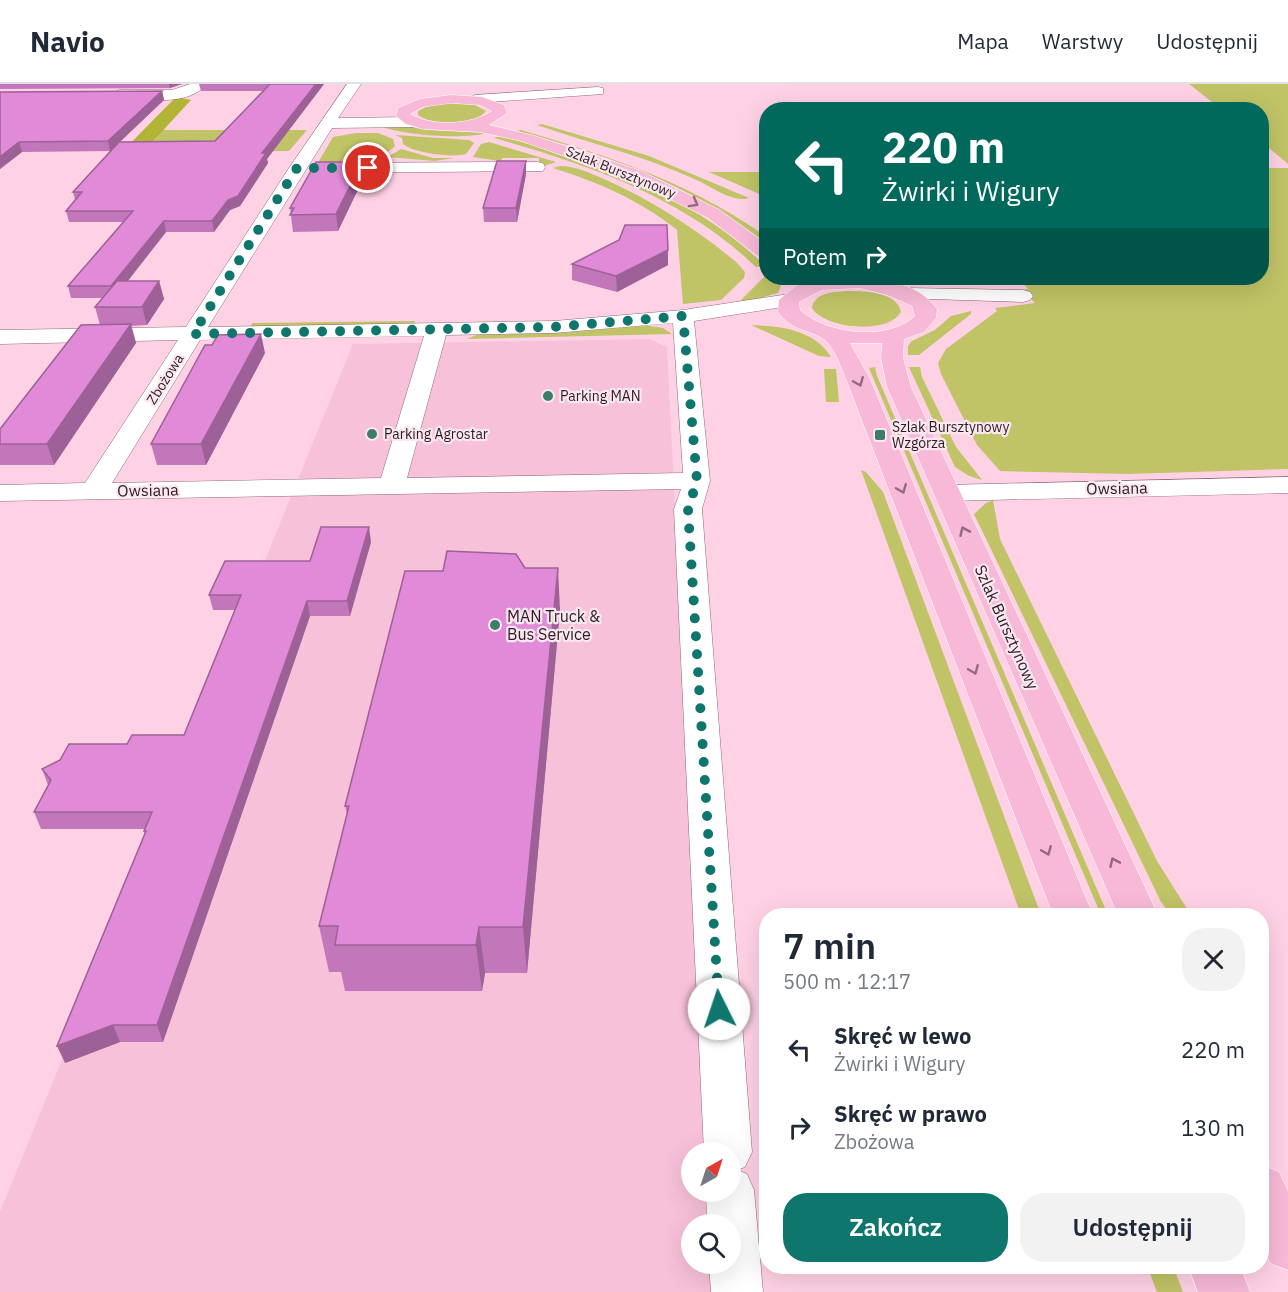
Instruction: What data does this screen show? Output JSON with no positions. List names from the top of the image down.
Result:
{
  "streets": {
    "main road": ["Szlak Bursztynowy"],
    "street": ["Zbożowa", "Owsiana"]
  },
  "crossings": [
    ["Szlak Bursztynowy", "Owsiana"],
    ["Zbożowa", "Owsiana"]
  ],
  "places": {
    "other": ["Parking MAN", "Parking Agrostar", "MAN Truck & Bus Service"],
    "transit": ["Szlak Bursztynowy Wzgórza"]
  },
  "north": "top right",
  "page": {
    "header": "Navio",
    "nav": ["Mapa", "Warstwy", "Udostępnij"],
    "turn": ["220 m", "Żwirki i Wigury"],
    "then": "Potem",
    "heading": ["7 min", "500 m · 12:17"],
    "list": [
      {
        "name": "Skręć w lewo",
        "note": "Żwirki i Wigury",
        "value": "220 m"
      },
      {
        "name": "Skręć w prawo",
        "note": "Zbożowa",
        "value": "130 m"
      }
    ],
    "buttons": ["Zakończ", "Udostępnij"]
  }
}
